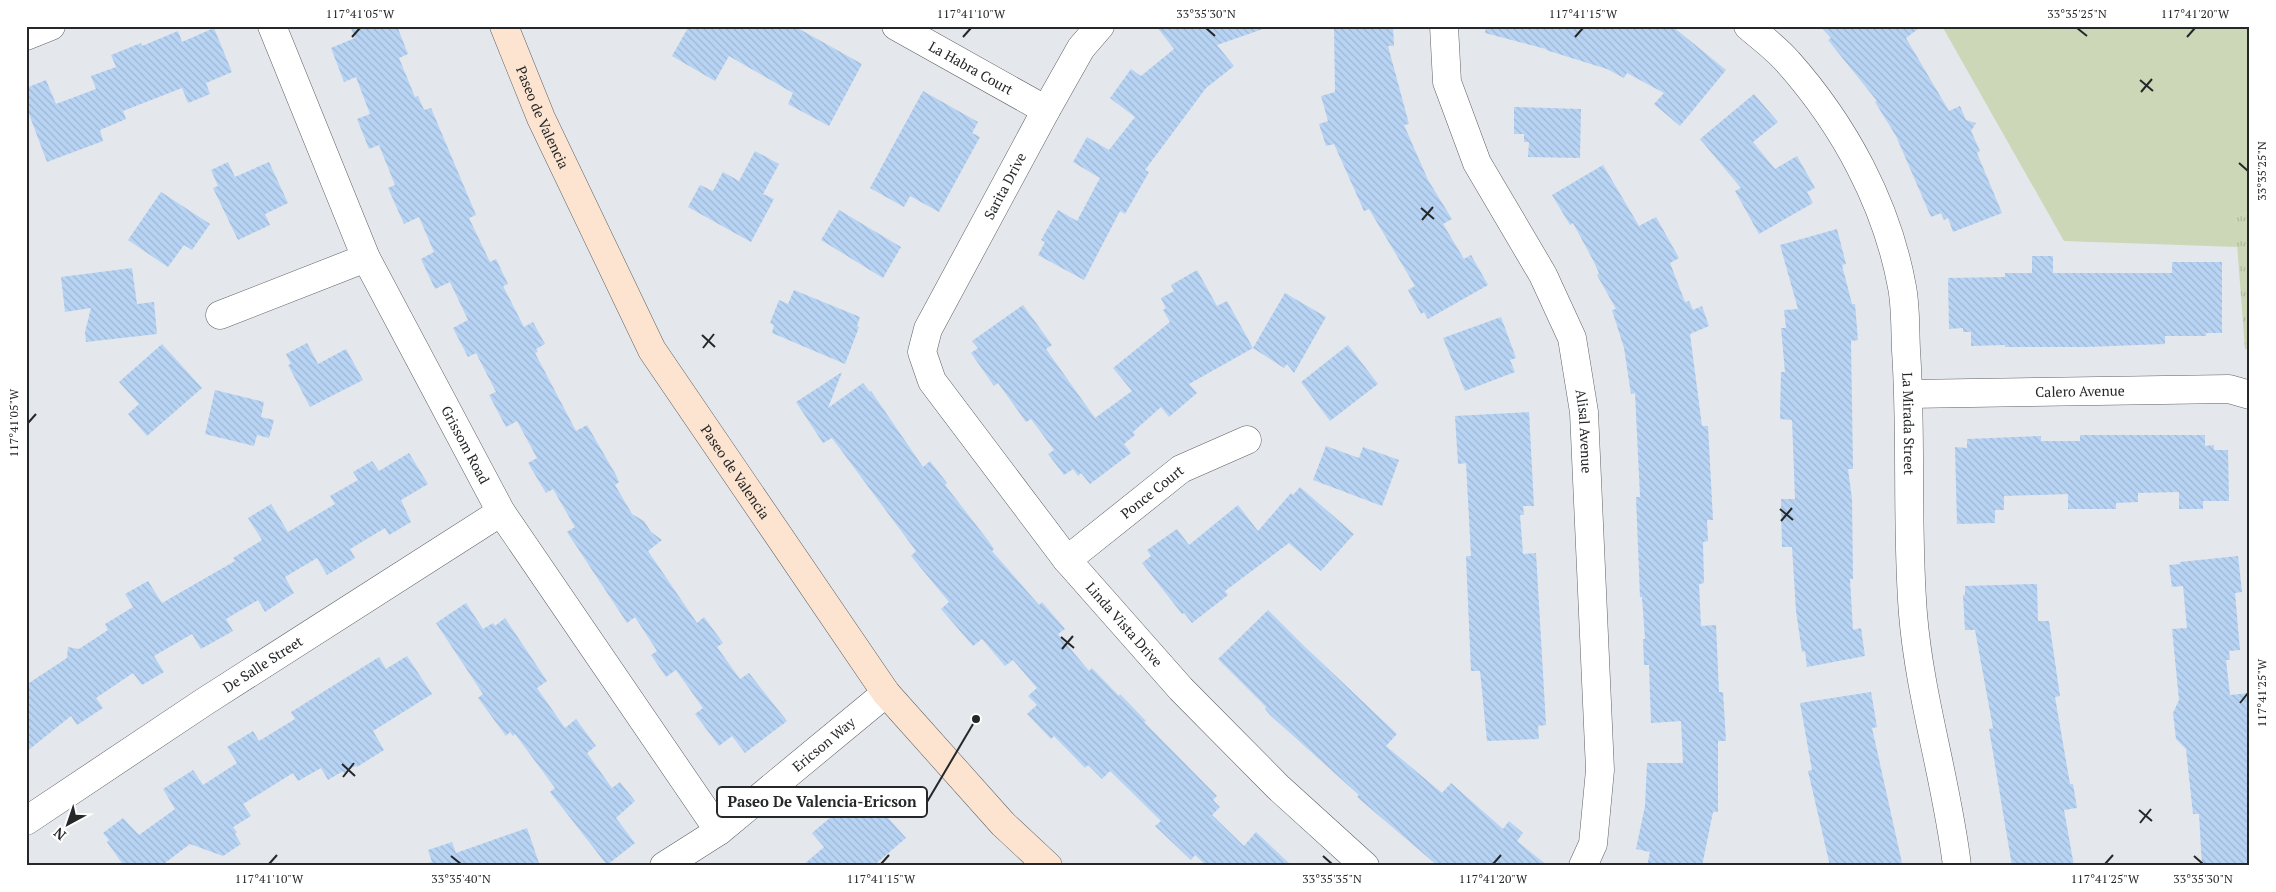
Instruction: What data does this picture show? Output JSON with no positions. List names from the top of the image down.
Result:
{
  "streets": {
    "main road": ["Paseo de Valencia"],
    "street": [
      "La Habra Court",
      "Sarita Drive",
      "Calero Avenue",
      "La Mirada Street",
      "Alisal Avenue",
      "Grissom Road",
      "Ponce Court",
      "Linda Vista Drive",
      "De Salle Street",
      "Ericson Way"
    ]
  },
  "crossings": [
    ["La Habra Court", "Sarita Drive"],
    ["Paseo de Valencia", "Ericson Way"],
    ["Sarita Drive", "Linda Vista Drive"],
    ["Calero Avenue", "La Mirada Street"],
    ["Grissom Road", "De Salle Street"],
    ["Grissom Road", "Ericson Way"],
    ["Ponce Court", "Linda Vista Drive"]
  ],
  "places": ["Paseo De Valencia-Ericson"],
  "north": "bottom left",
  "coordinates": [
    "117°41'05\"W",
    "117°41'10\"W",
    "33°35'30\"N",
    "117°41'15\"W",
    "33°35'25\"N",
    "117°41'20\"W",
    "117°41'25\"W",
    "33°35'40\"N",
    "33°35'35\"N"
  ]
}
